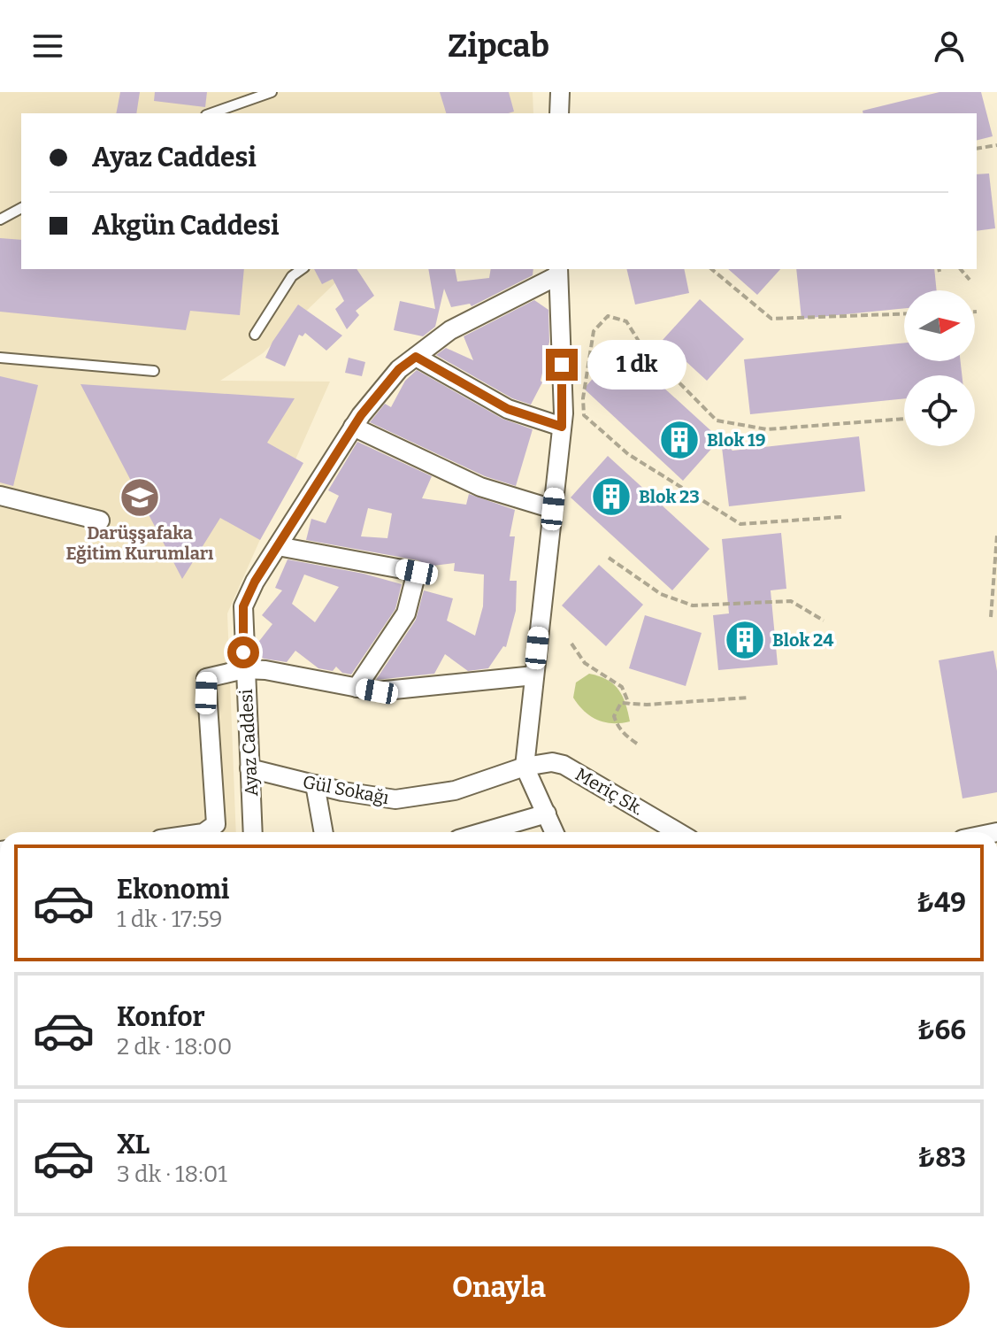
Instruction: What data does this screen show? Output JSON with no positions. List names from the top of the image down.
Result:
{
  "streets": {
    "street": ["Ayaz Caddesi", "Gül Sokağı", "Meriç Sk."]
  },
  "crossings": [
    ["Ayaz Caddesi", "Gül Sokağı"],
    ["Gül Sokağı", "Meriç Sk."]
  ],
  "places": {
    "building": ["Blok 19", "Blok 23", "Blok 24"],
    "school or university": ["Darüşşafaka Eğitim Kurumları"]
  },
  "north": "right",
  "page": {
    "header": "Zipcab",
    "banner": ["Ayaz Caddesi", "Akgün Caddesi"],
    "bubble": "1 dk",
    "list": [
      {
        "name": "Ekonomi",
        "note": "1 dk · 17:59",
        "value": "₺49"
      },
      {
        "name": "Konfor",
        "note": "2 dk · 18:00",
        "value": "₺66"
      },
      {
        "name": "XL",
        "note": "3 dk · 18:01",
        "value": "₺83"
      }
    ],
    "buttons": "Onayla"
  }
}
